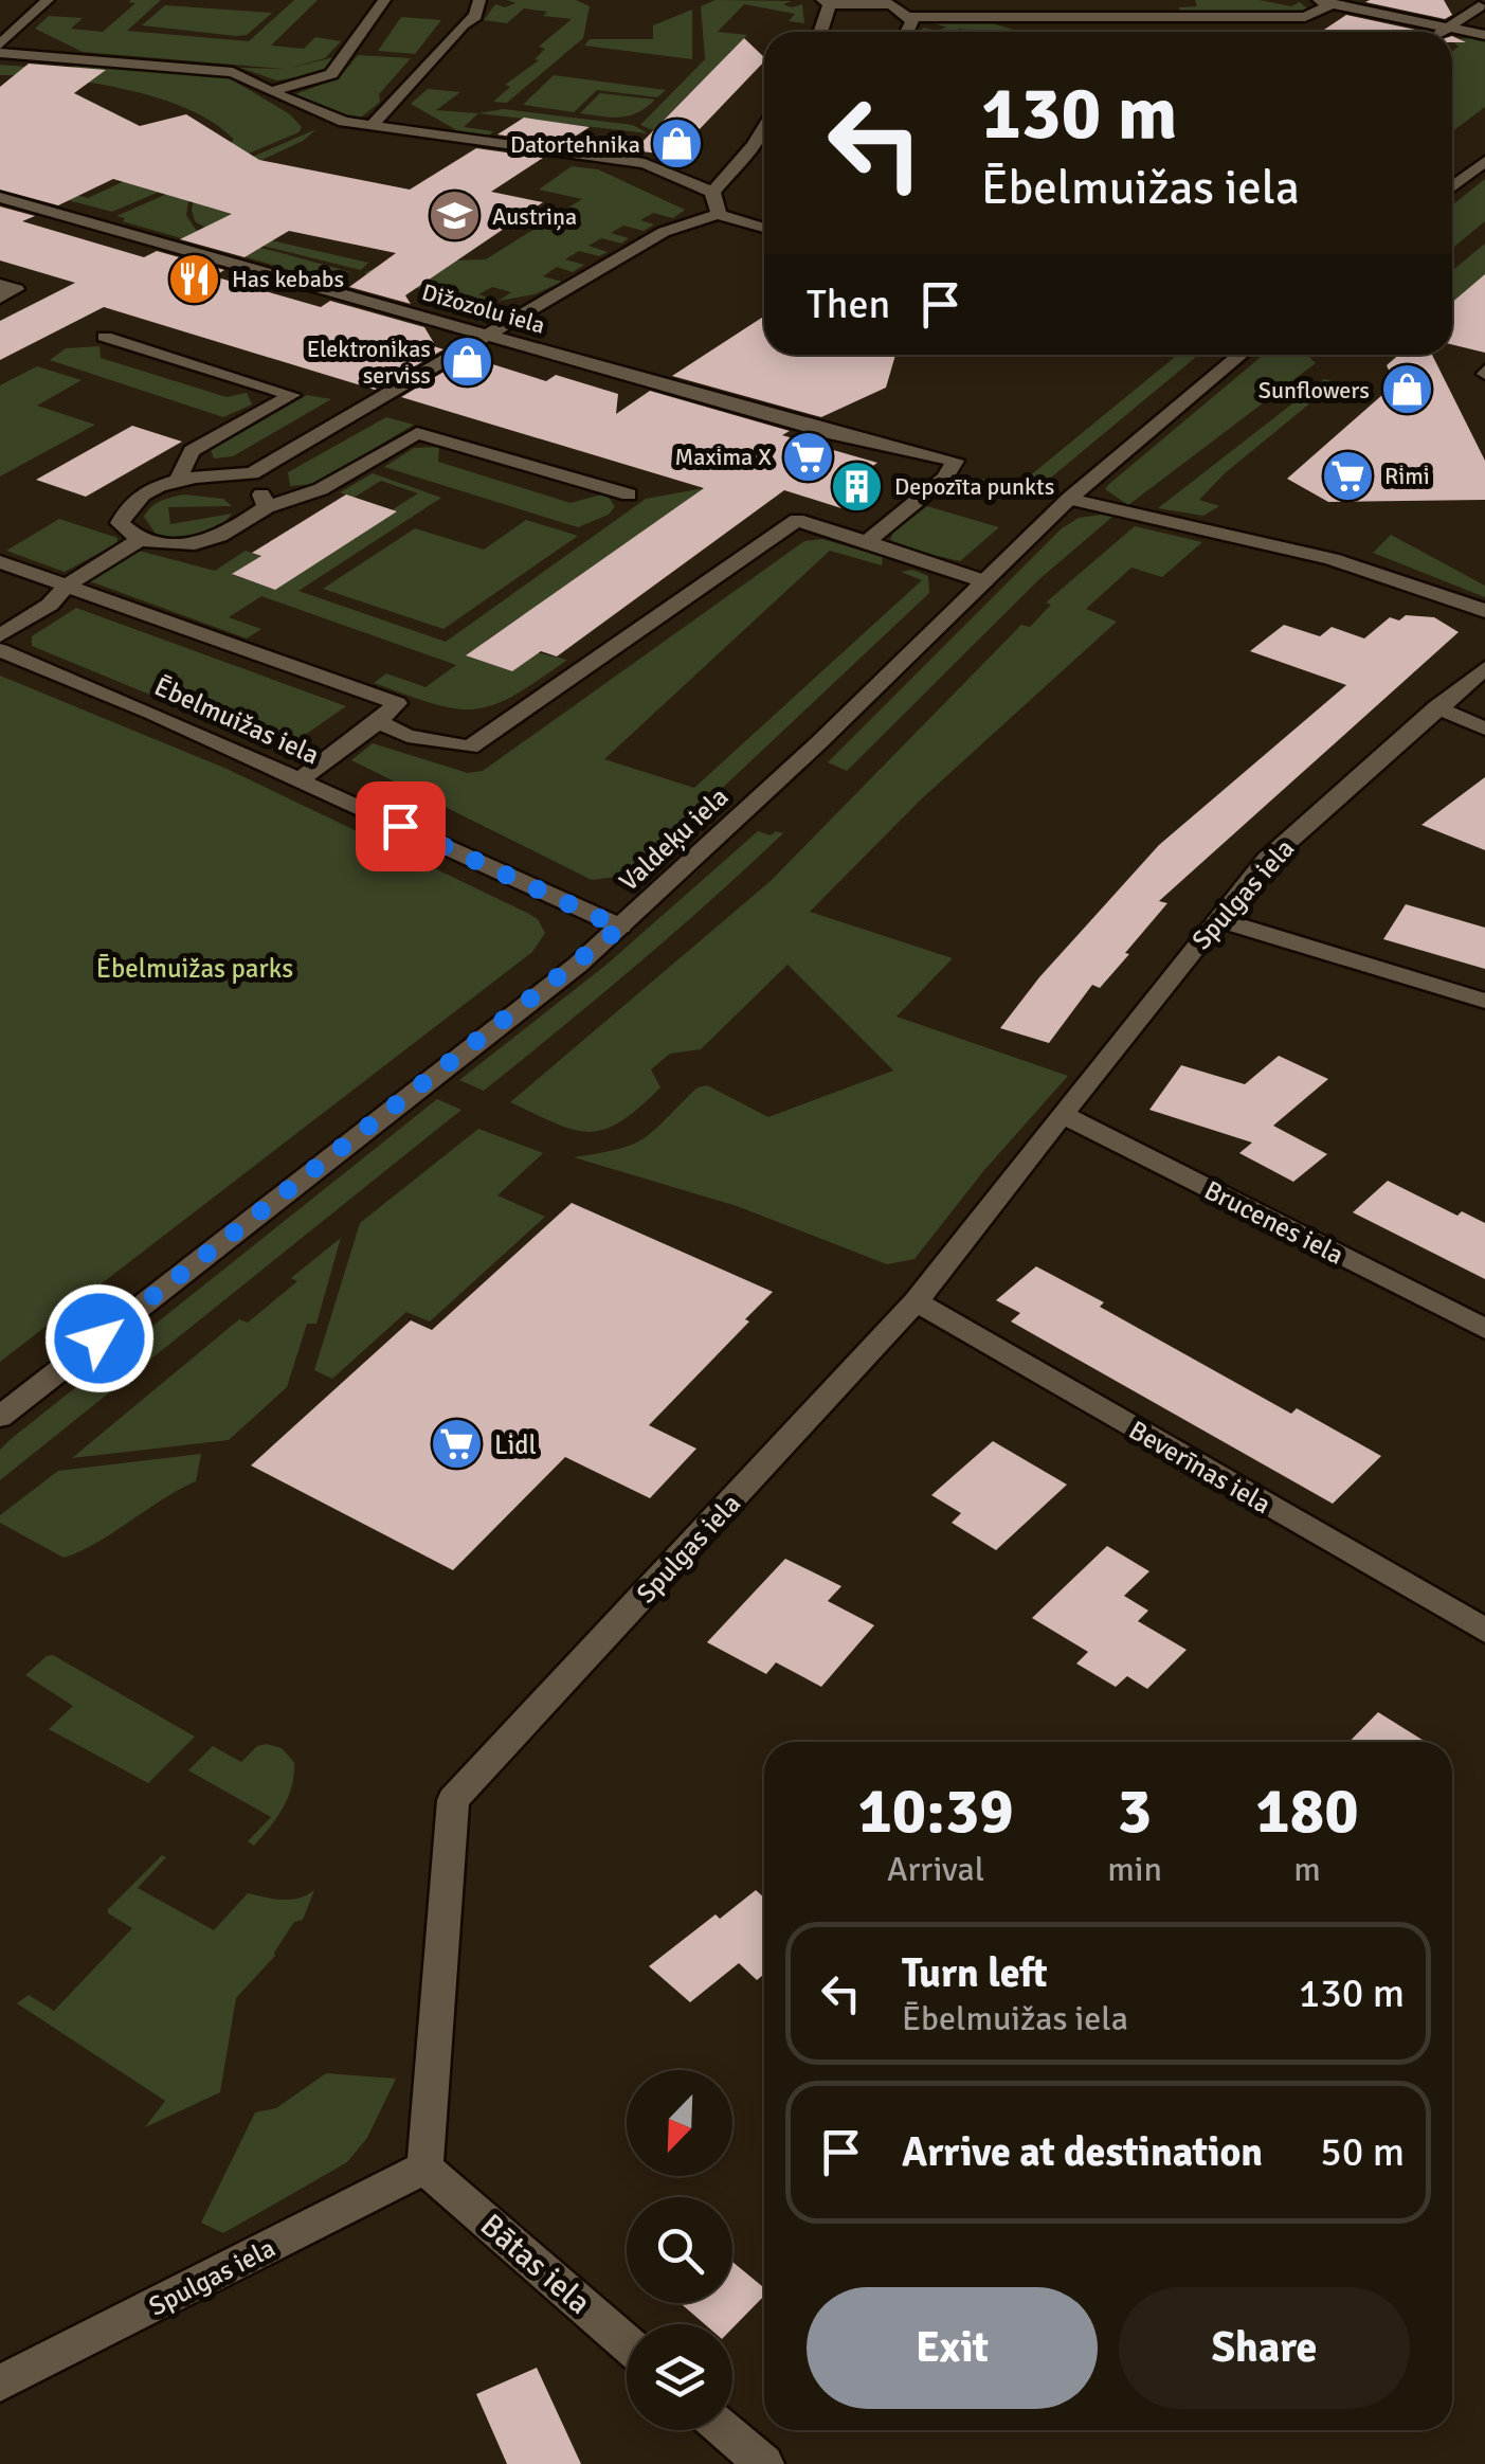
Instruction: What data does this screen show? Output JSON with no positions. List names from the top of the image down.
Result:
{
  "streets": {
    "street": [
      "Dižozolu iela",
      "Ēbelmuižas iela",
      "Valdeķu iela",
      "Spulgas iela",
      "Brucenes iela",
      "Beverīnas iela",
      "Bātas iela"
    ]
  },
  "crossings": [
    ["Ēbelmuižas iela", "Valdeķu iela"],
    ["Spulgas iela", "Brucenes iela"],
    ["Spulgas iela", "Beverīnas iela"],
    ["Spulgas iela", "Bātas iela"]
  ],
  "parks": ["Ēbelmuižas parks"],
  "places": {
    "shop": ["Datortehnika", "Elektronikas serviss", "Sunflowers"],
    "school or university": ["Austriņa"],
    "restaurant": ["Has kebabs"],
    "supermarket": ["Maxima X", "Rimi", "Lidl"],
    "building": ["Depozīta punkts"]
  },
  "north": "bottom left",
  "page": {
    "turn": ["130 m", "Ēbelmuižas iela"],
    "then": "Then",
    "eta": [
      "10:39",
      "Arrival",
      "3",
      "min",
      "180",
      "m"
    ],
    "list": [
      {
        "name": "Turn left",
        "note": "Ēbelmuižas iela",
        "value": "130 m"
      },
      {
        "name": "Arrive at destination",
        "value": "50 m"
      }
    ],
    "buttons": ["Exit", "Share"]
  }
}
